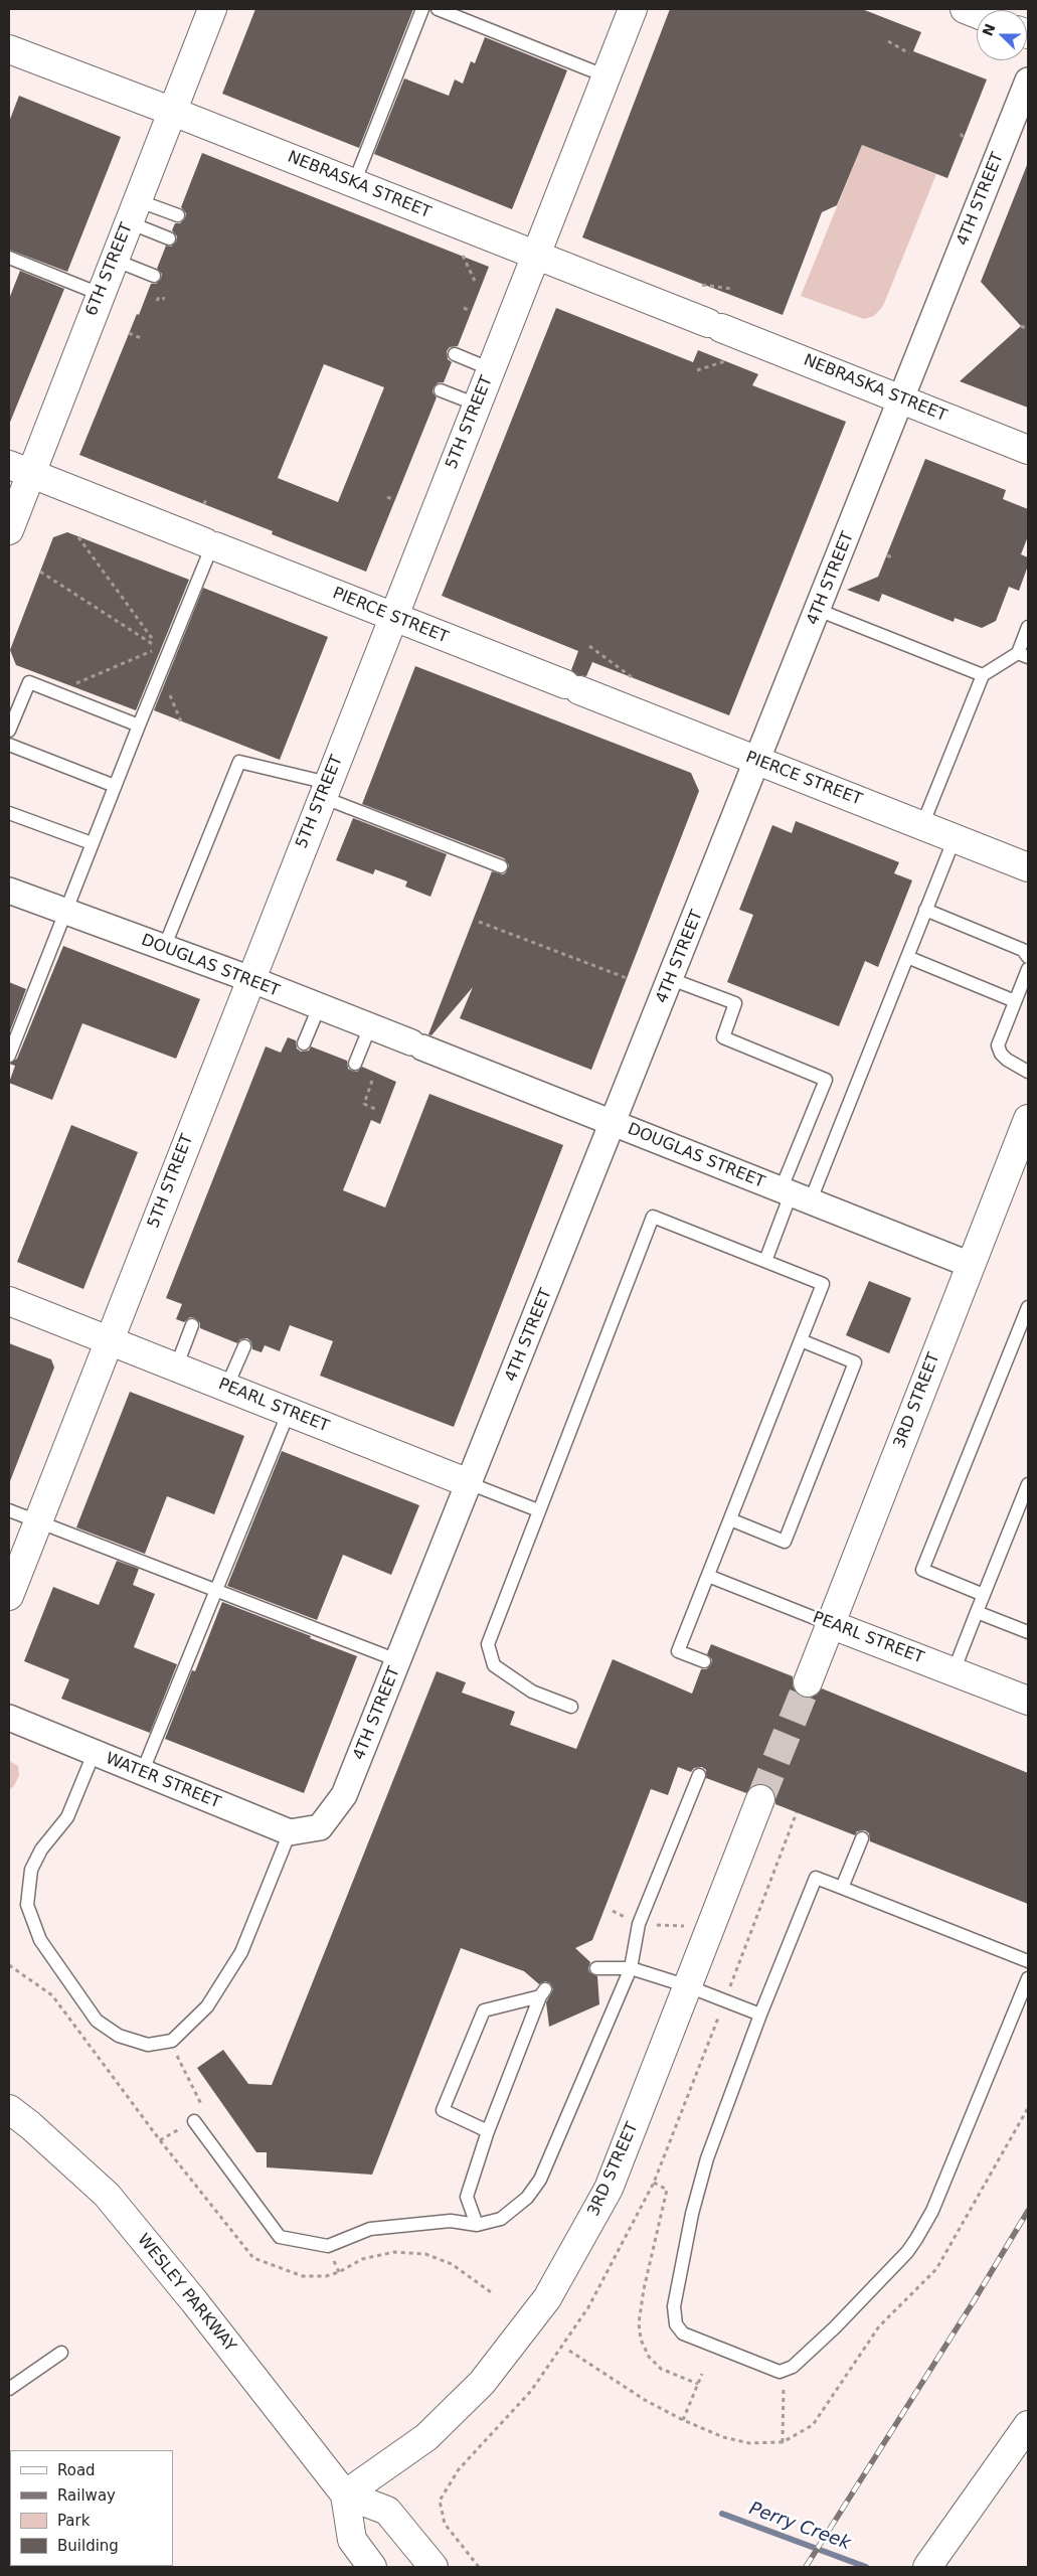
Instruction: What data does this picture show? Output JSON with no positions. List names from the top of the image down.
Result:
{
  "streets": {
    "main road": [
      "NEBRASKA STREET",
      "6TH STREET",
      "5TH STREET",
      "PIERCE STREET",
      "3RD STREET",
      "PEARL STREET",
      "WESLEY PARKWAY"
    ],
    "street": ["4TH STREET", "DOUGLAS STREET", "WATER STREET"]
  },
  "crossings": [
    ["NEBRASKA STREET", "4TH STREET"],
    ["NEBRASKA STREET", "6TH STREET"],
    ["NEBRASKA STREET", "5TH STREET"],
    ["4TH STREET", "PIERCE STREET"],
    ["4TH STREET", "DOUGLAS STREET"],
    ["4TH STREET", "PEARL STREET"],
    ["4TH STREET", "WATER STREET"],
    ["6TH STREET", "PIERCE STREET"],
    ["5TH STREET", "PIERCE STREET"],
    ["5TH STREET", "DOUGLAS STREET"],
    ["5TH STREET", "PEARL STREET"],
    ["DOUGLAS STREET", "3RD STREET"],
    ["3RD STREET", "PEARL STREET"],
    ["3RD STREET", "WESLEY PARKWAY"]
  ],
  "water": ["Perry Creek"],
  "legend": [
    "Road",
    "Railway",
    "Park",
    "Building"
  ],
  "north": "left"
}
